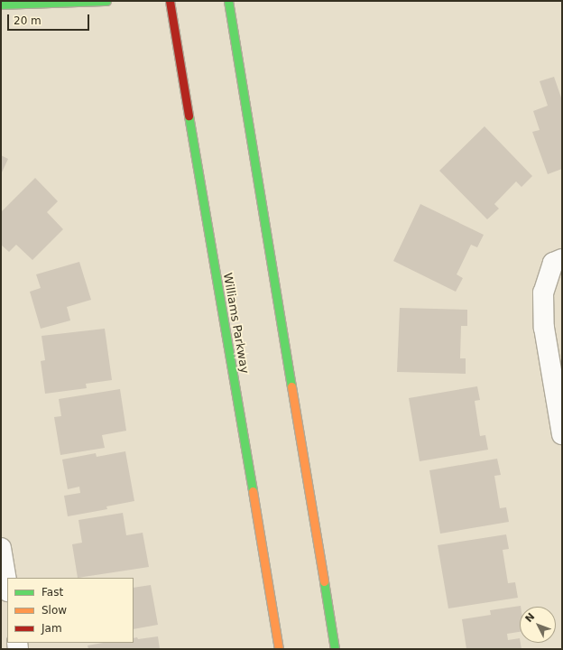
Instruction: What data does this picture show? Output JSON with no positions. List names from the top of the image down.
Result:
{
  "streets": {
    "main road": ["Williams Parkway"]
  },
  "legend": ["Fast", "Slow", "Jam"],
  "scale_bar": "20 m",
  "north": "top left"
}
